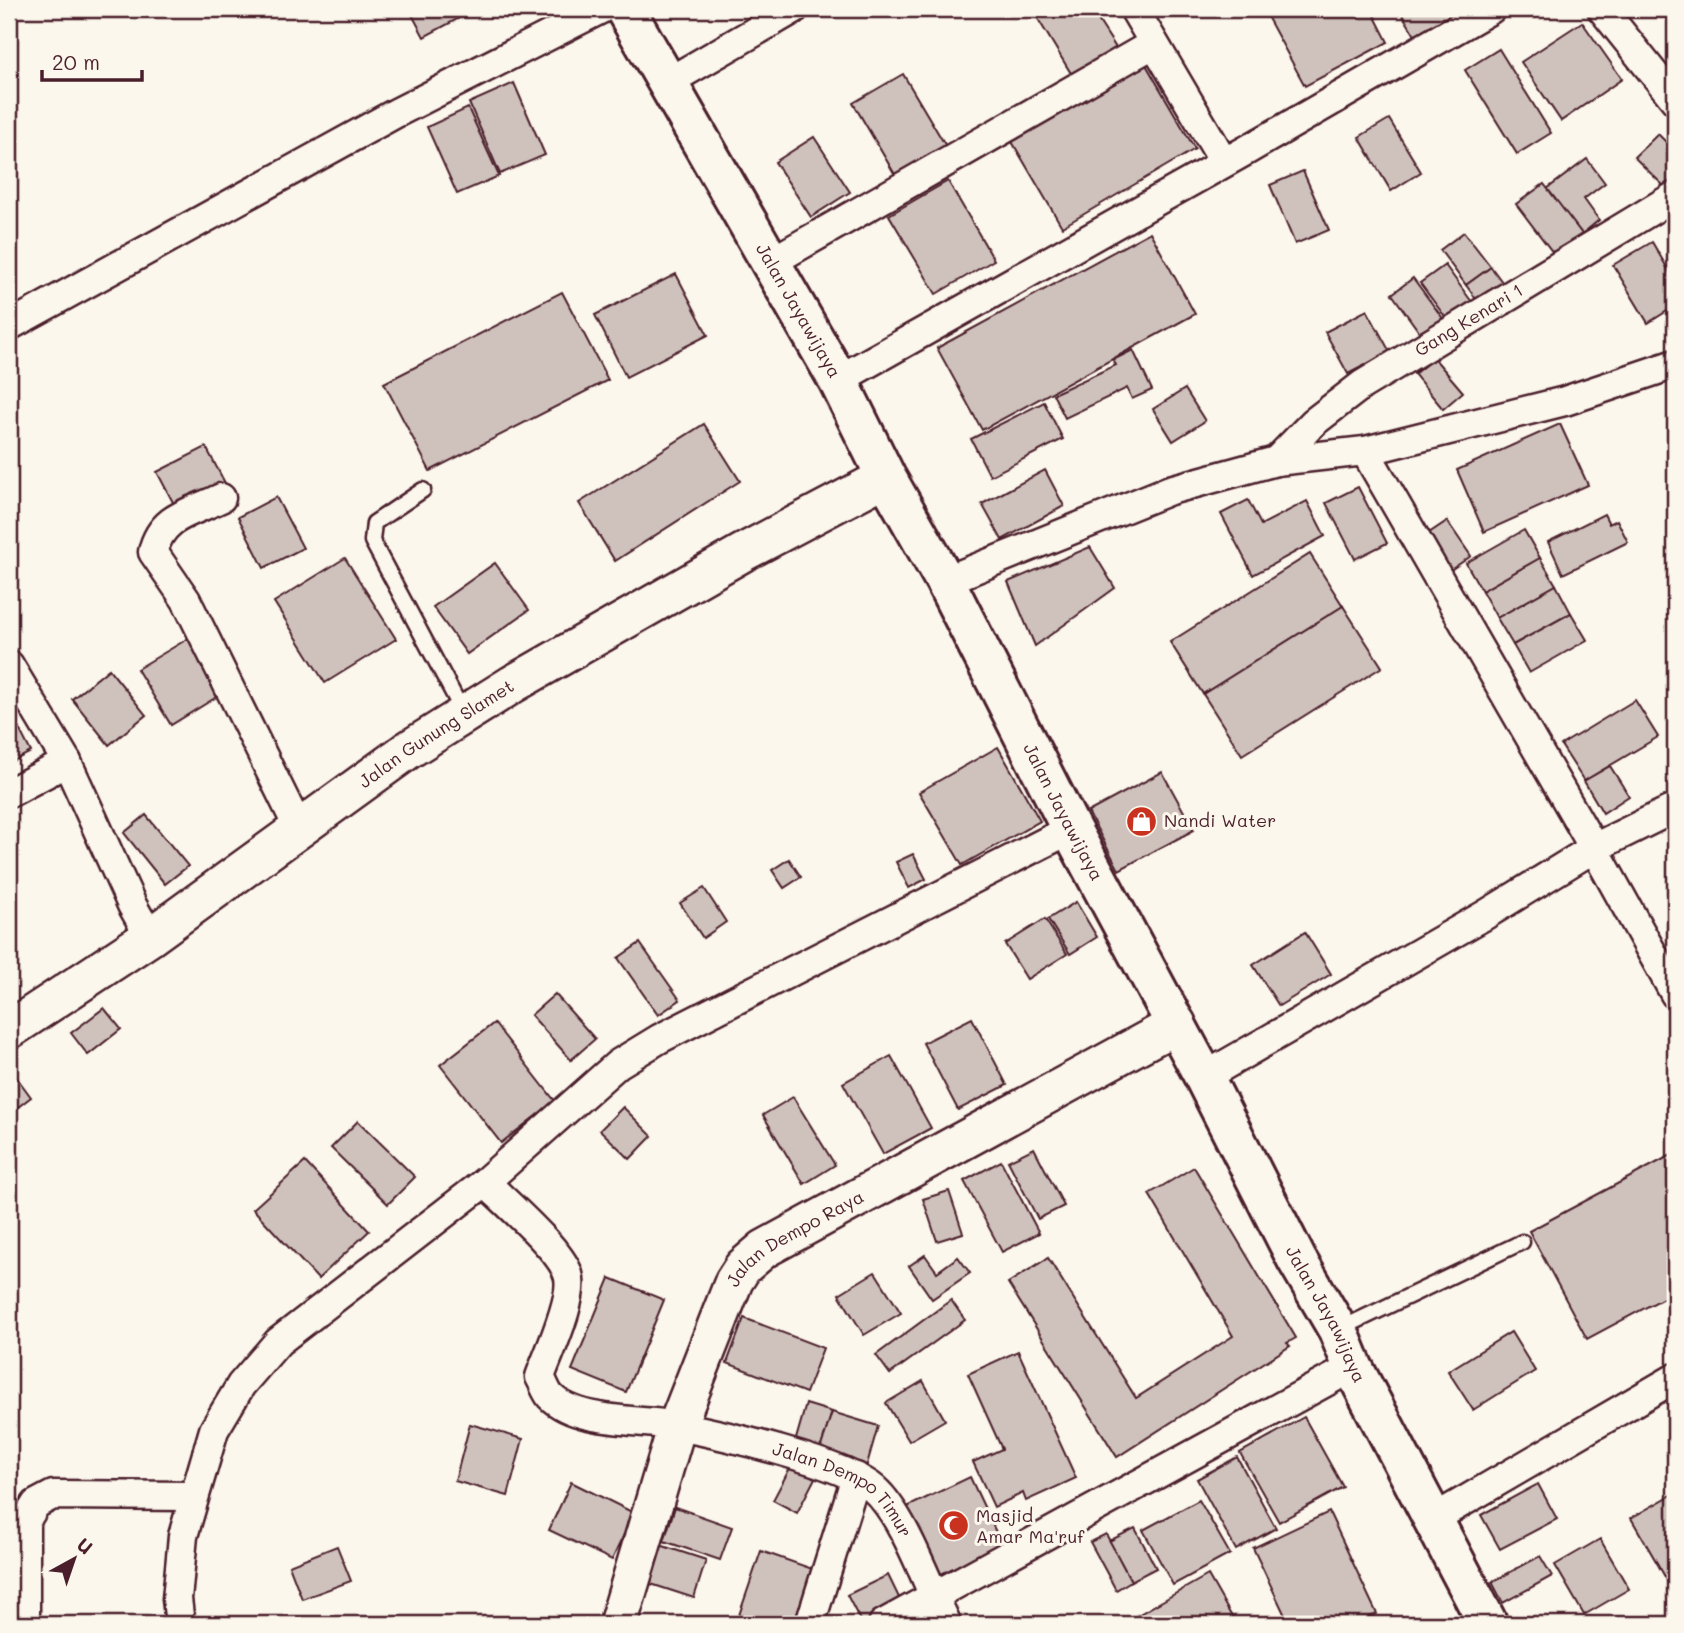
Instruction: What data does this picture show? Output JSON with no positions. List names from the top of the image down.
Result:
{
  "streets": {
    "main road": ["Jalan Jayawijaya"],
    "street": [
      "Gang Kenari 1",
      "Jalan Gunung Slamet",
      "Jalan Dempo Raya",
      "Jalan Dempo Timur"
    ]
  },
  "crossings": [
    ["Jalan Jayawijaya", "Jalan Gunung Slamet"],
    ["Jalan Jayawijaya", "Jalan Dempo Raya"],
    ["Jalan Dempo Raya", "Jalan Dempo Timur"]
  ],
  "places": {
    "shop": ["Nandi Water"],
    "mosque": ["Masjid Amar Ma'ruf"]
  },
  "scale_bar": "20 m",
  "north": "top right"
}
